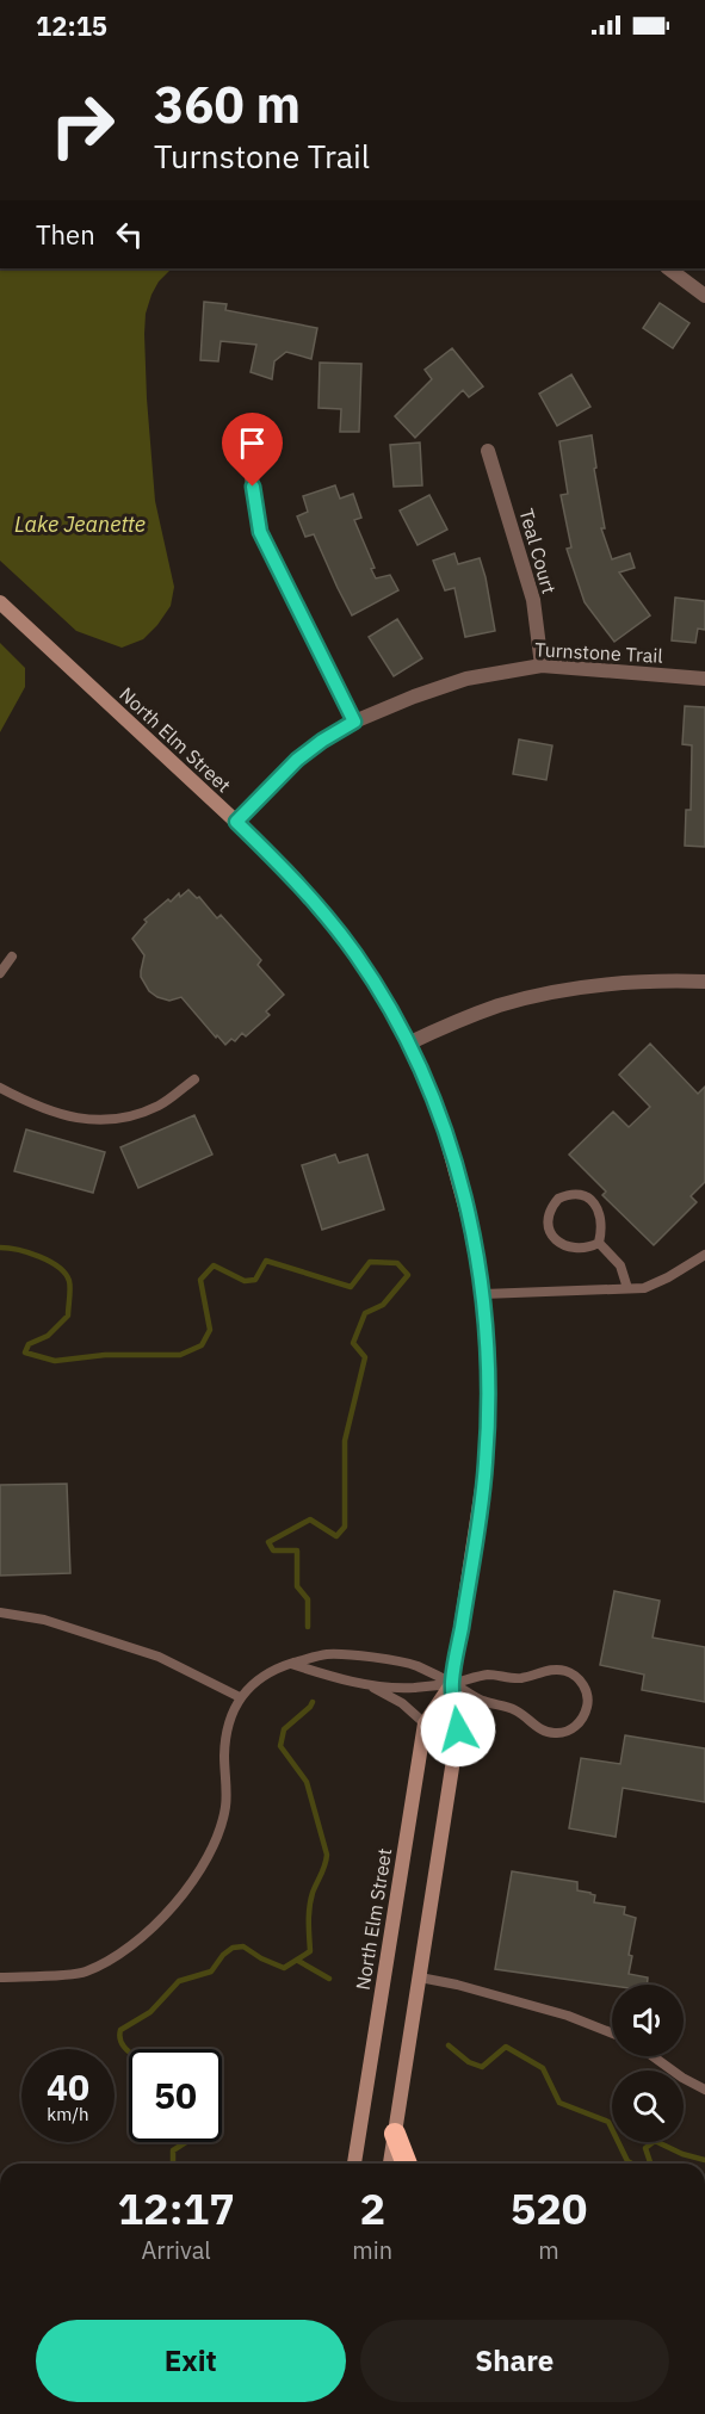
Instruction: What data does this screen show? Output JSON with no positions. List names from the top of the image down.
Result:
{
  "streets": {
    "main road": ["North Elm Street"],
    "street": ["Teal Court", "Turnstone Trail"]
  },
  "crossings": [
    ["Teal Court", "Turnstone Trail"],
    ["Turnstone Trail", "North Elm Street"]
  ],
  "water": ["Lake Jeanette"],
  "page": {
    "status": "12:15",
    "turn": ["360 m", "Turnstone Trail"],
    "then": "Then",
    "speed": "40 km/h",
    "limit": "50",
    "eta": [
      "12:17",
      "Arrival",
      "2",
      "min",
      "520",
      "m"
    ],
    "buttons": ["Exit", "Share"]
  }
}
